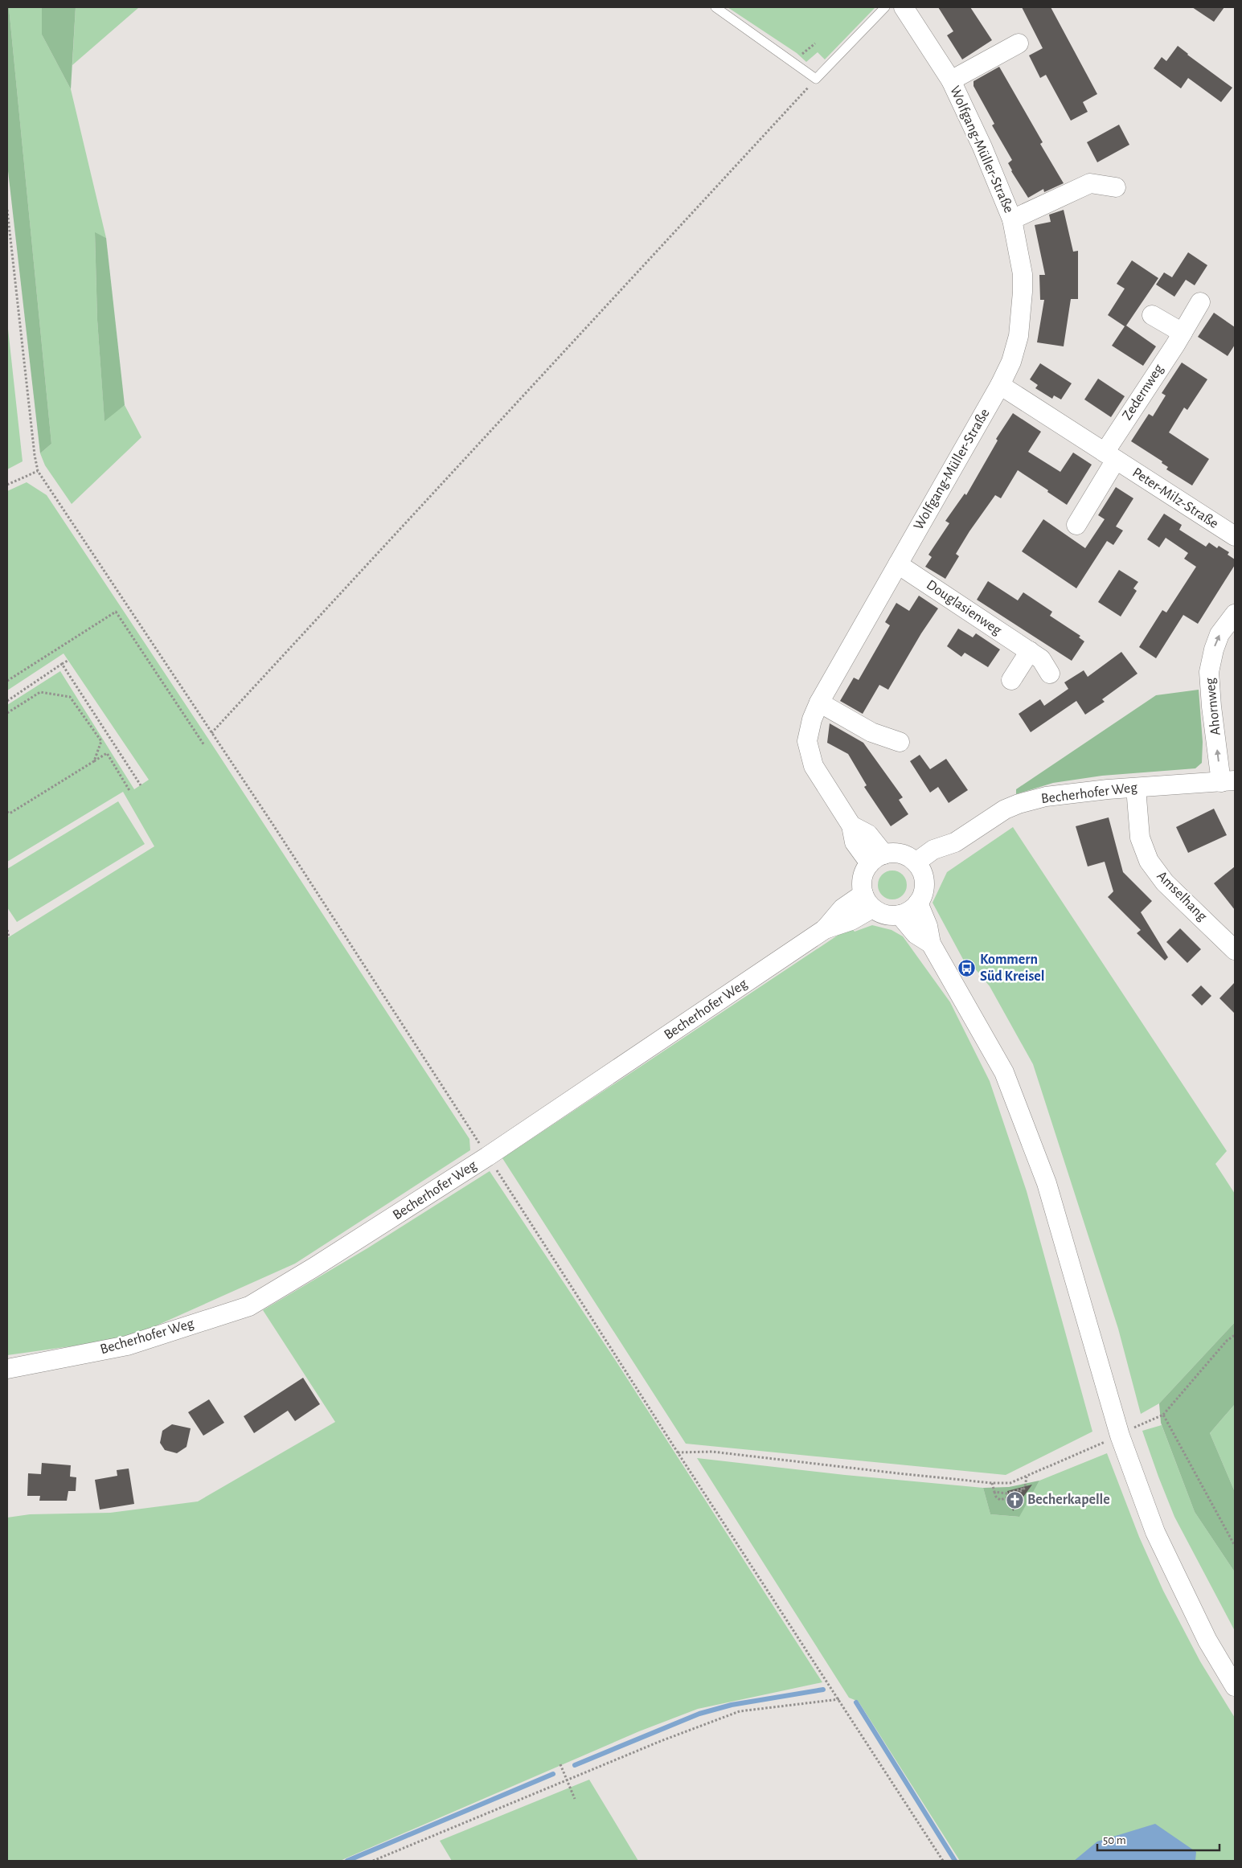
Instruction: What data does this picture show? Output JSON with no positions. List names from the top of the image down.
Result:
{
  "streets": {
    "street": [
      "Wolfgang-Müller-Straße",
      "Zedernweg",
      "Peter-Milz-Straße",
      "Douglasienweg",
      "Ahornweg",
      "Becherhofer Weg",
      "Amselhang"
    ]
  },
  "crossings": [
    ["Wolfgang-Müller-Straße", "Peter-Milz-Straße"],
    ["Wolfgang-Müller-Straße", "Douglasienweg"],
    ["Wolfgang-Müller-Straße", "Becherhofer Weg"],
    ["Zedernweg", "Peter-Milz-Straße"],
    ["Ahornweg", "Becherhofer Weg"],
    ["Becherhofer Weg", "Amselhang"]
  ],
  "one_way": ["Ahornweg"],
  "places": {
    "bus stop": ["Kommern Süd Kreisel"],
    "church": ["Becherkapelle"]
  },
  "scale_bar": "50 m"
}
